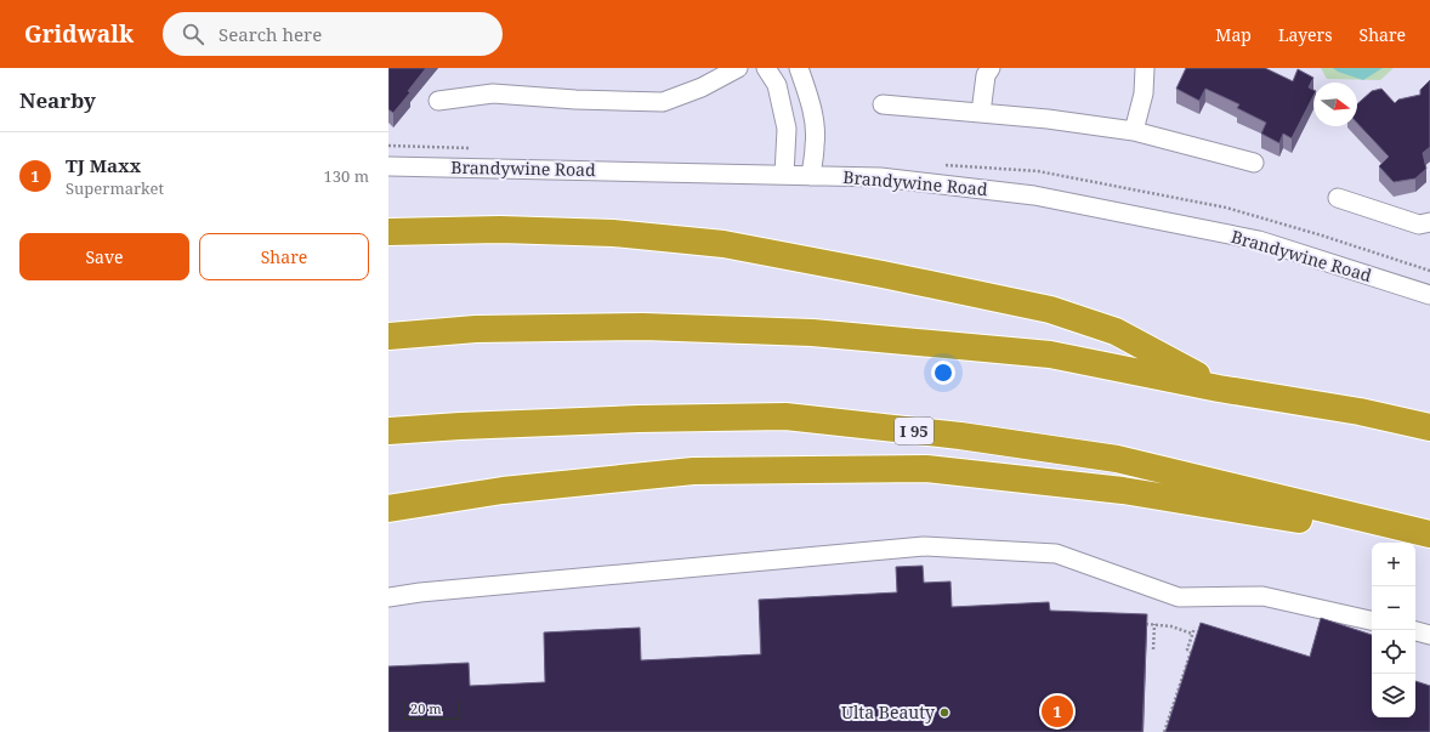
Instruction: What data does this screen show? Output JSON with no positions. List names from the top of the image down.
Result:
{
  "streets": {
    "highway": ["I 95"],
    "street": ["Brandywine Road"]
  },
  "places": ["Ulta Beauty"],
  "scale_bar": "20 m",
  "north": "right",
  "page": {
    "header": "Gridwalk",
    "search": "Search here",
    "nav": ["Map", "Layers", "Share"],
    "heading": "Nearby",
    "list": [
      {
        "mark": "1",
        "name": "TJ Maxx",
        "note": "Supermarket",
        "value": "130 m"
      }
    ],
    "buttons": ["Save", "Share"],
    "map_buttons": ["+", "−"],
    "pins": "1",
    "scale": "20 m"
  }
}
